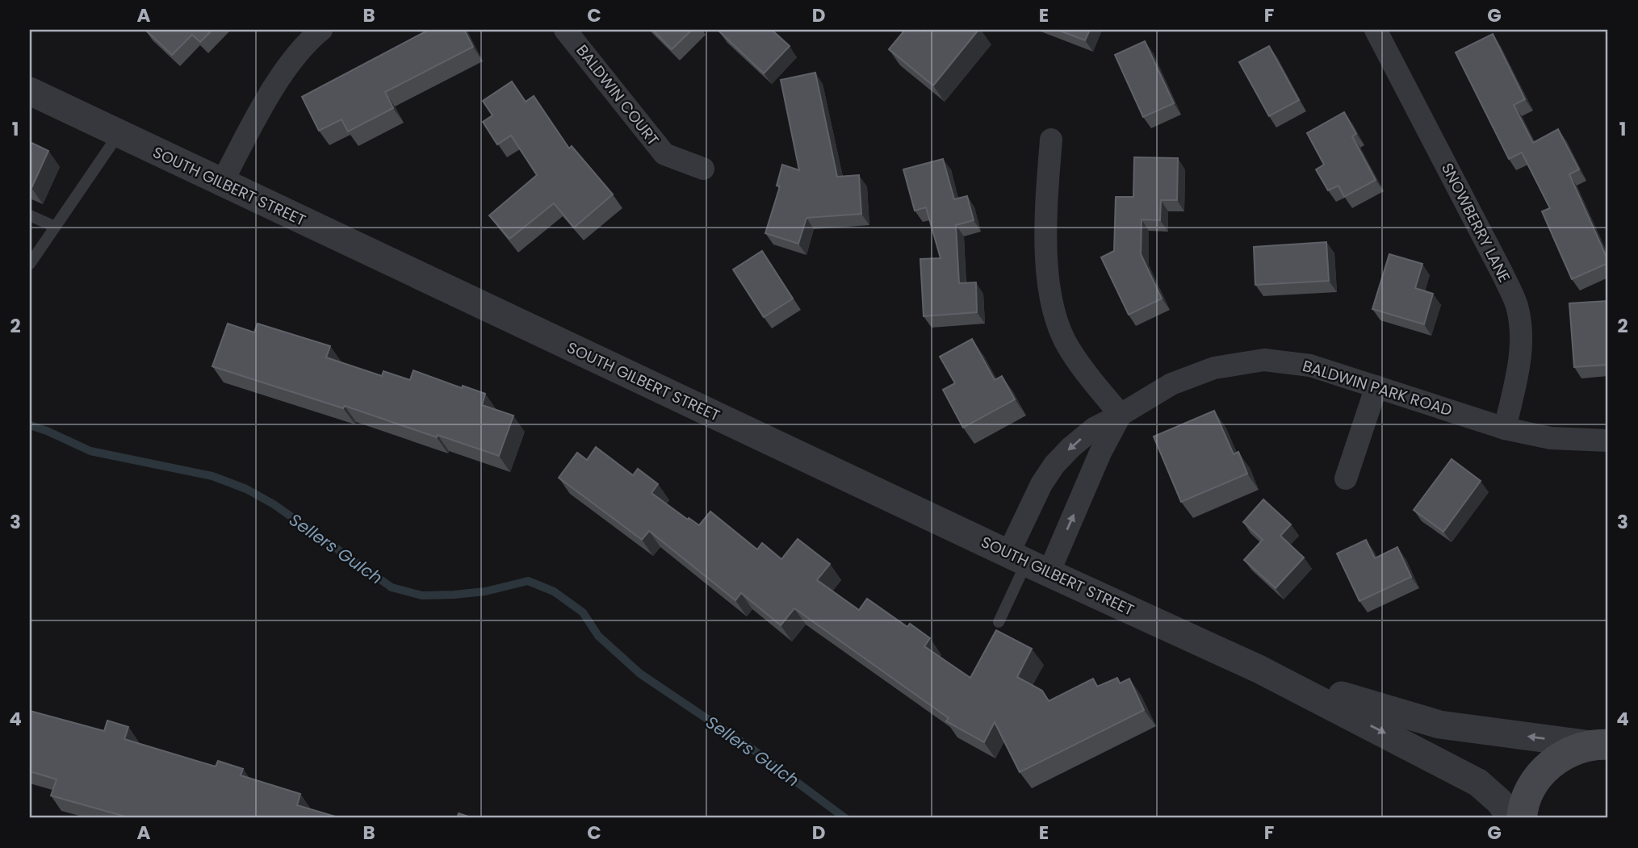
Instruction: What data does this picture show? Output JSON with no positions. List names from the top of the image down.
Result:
{
  "streets": {
    "street": [
      "BALDWIN COURT",
      "SOUTH GILBERT STREET",
      "SNOWBERRY LANE",
      "BALDWIN PARK ROAD"
    ]
  },
  "crossings": [
    ["SOUTH GILBERT STREET", "BALDWIN PARK ROAD"],
    ["SNOWBERRY LANE", "BALDWIN PARK ROAD"]
  ],
  "water": ["Sellers Gulch"],
  "grid": {
    "columns": [
      "A",
      "B",
      "C",
      "D",
      "E",
      "F",
      "G"
    ],
    "rows": [
      "1",
      "2",
      "3",
      "4"
    ]
  }
}
